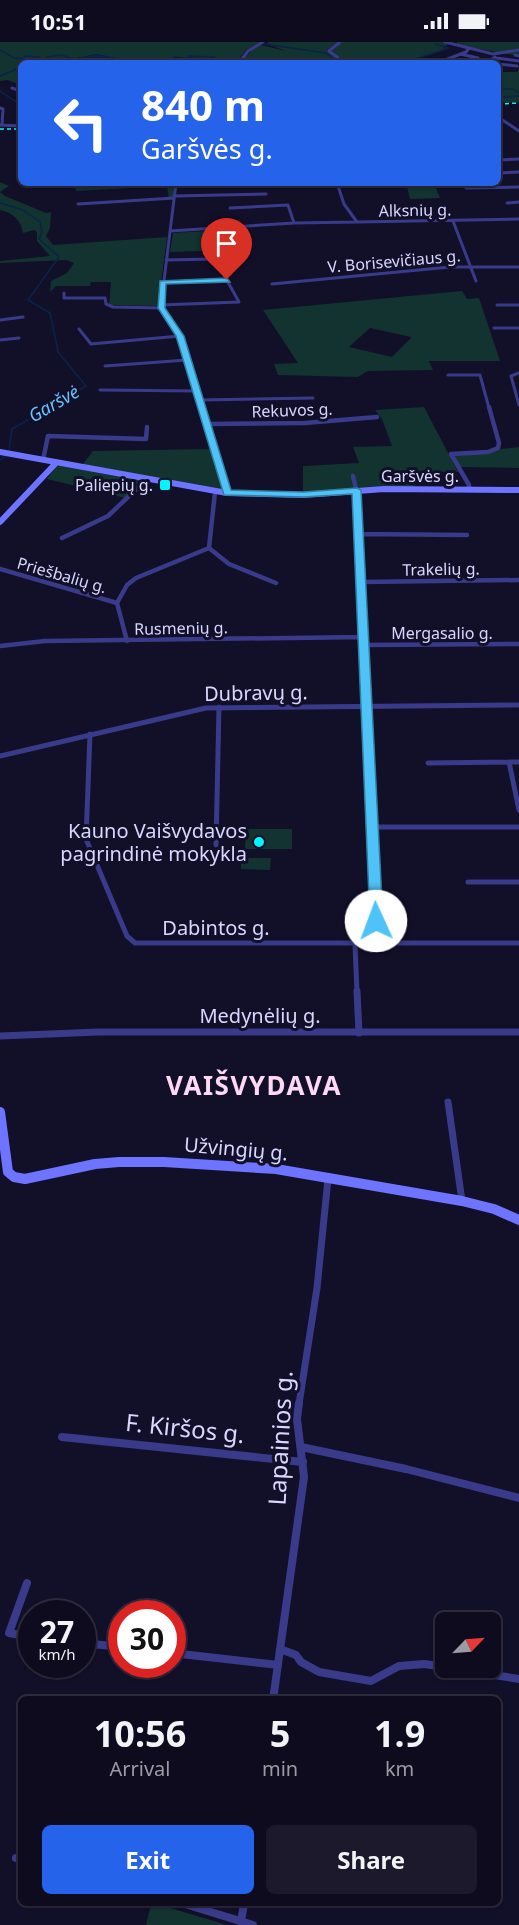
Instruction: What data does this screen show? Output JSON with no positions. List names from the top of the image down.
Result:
{
  "streets": {
    "main road": ["Garšvės g.", "Užvingių g."],
    "street": [
      "Alksnių g.",
      "V. Borisevičiaus g.",
      "Rekuvos g.",
      "Trakelių g.",
      "Priešbalių g.",
      "Rusmenių g.",
      "Mergasalio g.",
      "Dubravų g.",
      "Dabintos g.",
      "Medynėlių g.",
      "F. Kiršos g.",
      "Lapainios g."
    ]
  },
  "crossings": [
    ["Dubravų g.", "Dabintos g."],
    ["Užvingių g.", "Lapainios g."],
    ["F. Kiršos g.", "Lapainios g."]
  ],
  "districts": ["VAIŠVYDAVA"],
  "water": ["Garšvė"],
  "places": {
    "transit": ["Paliepių g."],
    "other": ["Kauno Vaišvydavos pagrindinė mokykla"]
  },
  "north": "top right",
  "page": {
    "status": "10:51",
    "turn": ["840 m", "Garšvės g."],
    "speed": "27 km/h",
    "limit": "30",
    "eta": [
      "10:56",
      "Arrival",
      "5",
      "min",
      "1.9",
      "km"
    ],
    "buttons": ["Exit", "Share"]
  }
}
